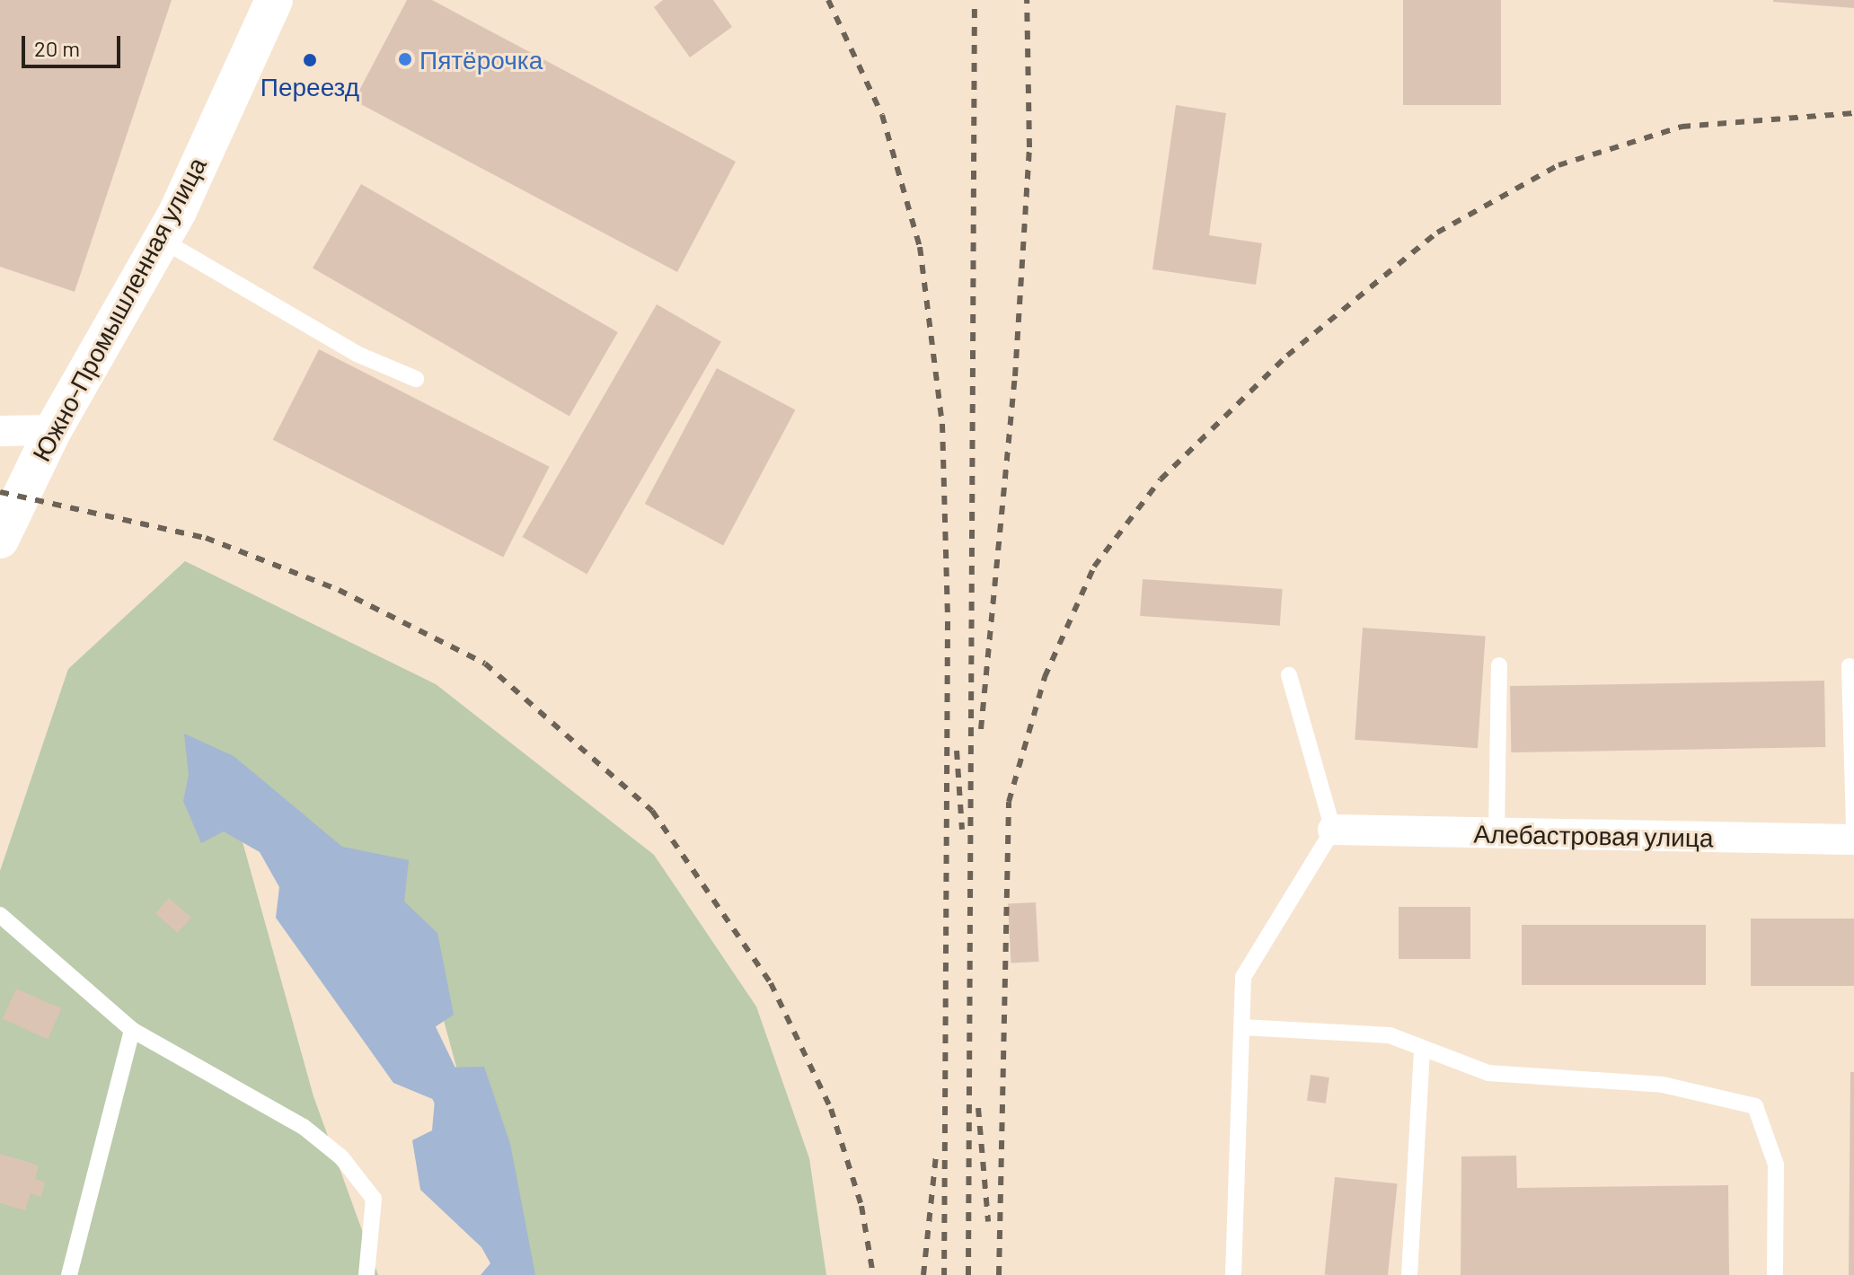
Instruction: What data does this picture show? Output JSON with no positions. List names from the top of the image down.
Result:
{
  "streets": {
    "street": ["Южно-Промышленная улица", "Алебастровая улица"]
  },
  "places": ["Пятёрочка", "Переезд"],
  "scale_bar": "20 m"
}
